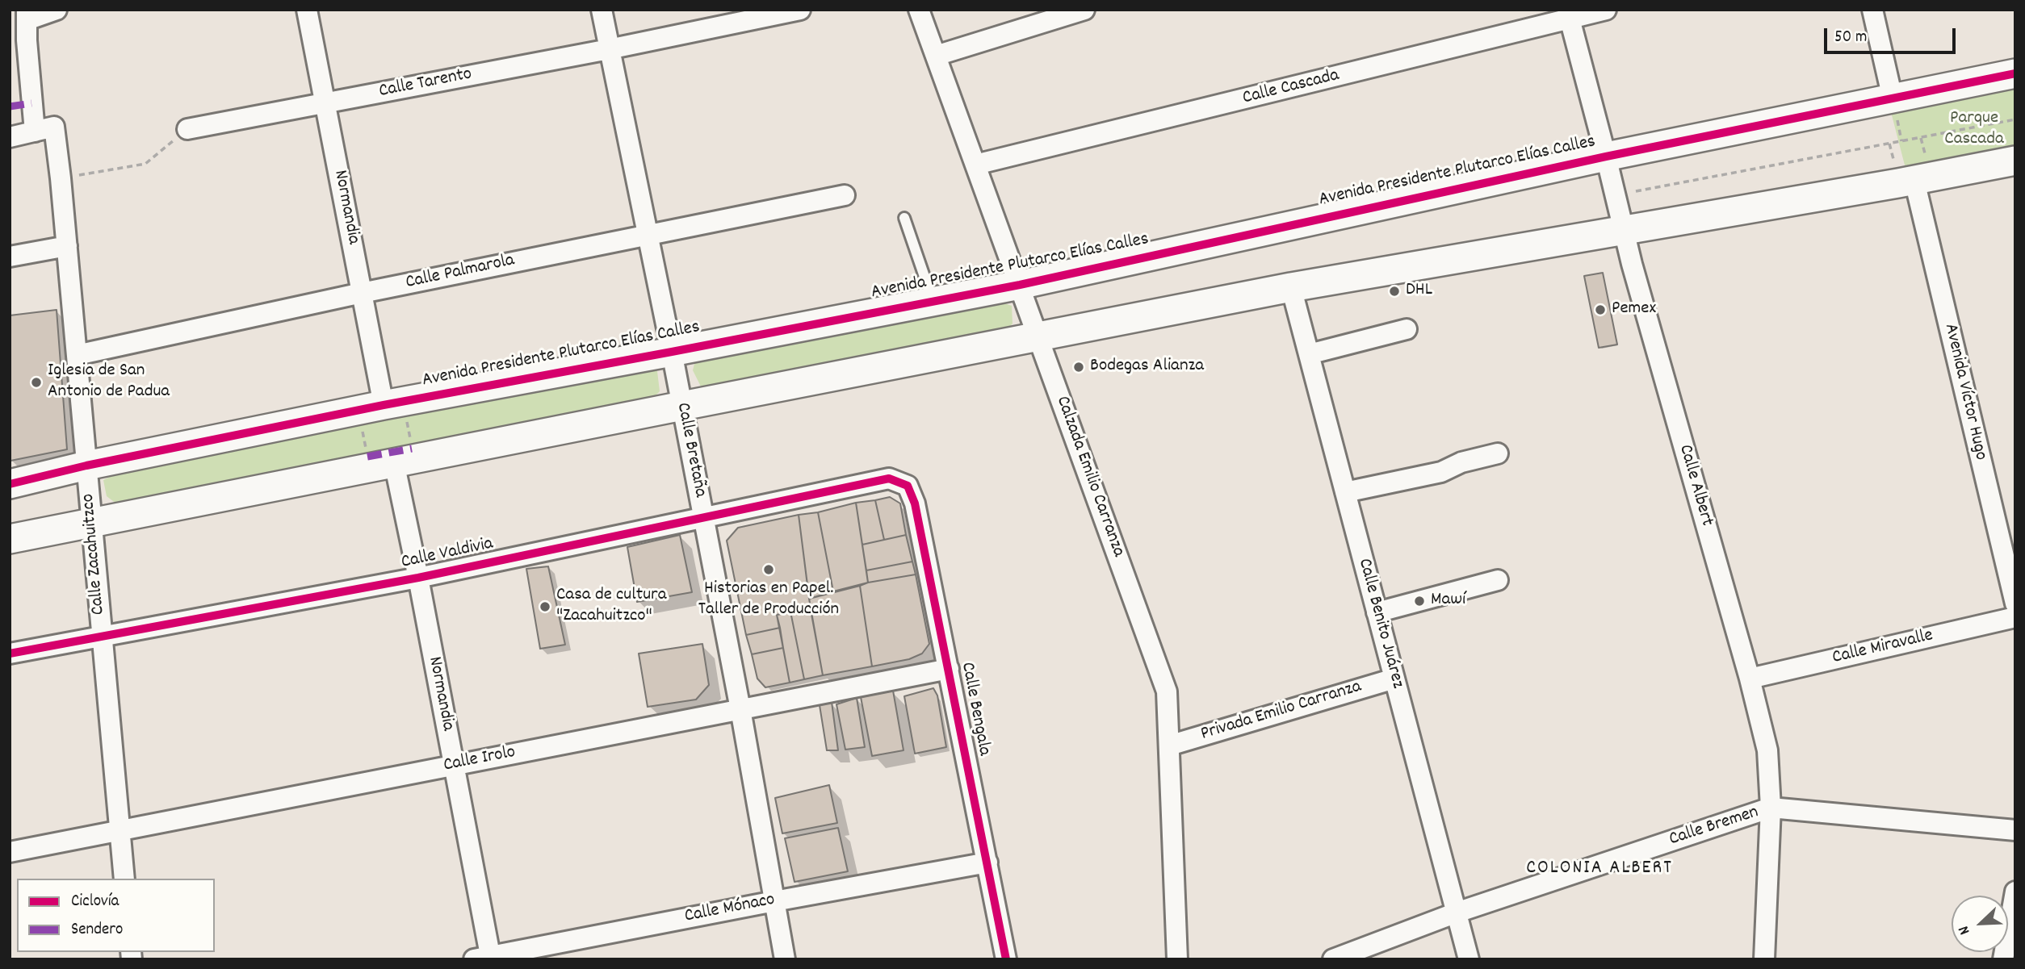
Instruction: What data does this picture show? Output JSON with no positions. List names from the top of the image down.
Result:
{
  "streets": {
    "main road": ["Avenida Presidente Plutarco Elías Calles"],
    "street": [
      "Calle Tarento",
      "Calle Cascada",
      "Normandia",
      "Calle Palmarola",
      "Avenida Víctor Hugo",
      "Calle Bretaña",
      "Calzada Emilio Carranza",
      "Calle Albert",
      "Calle Zacahuitzco",
      "Calle Valdivia",
      "Calle Benito Juárez",
      "Calle Miravalle",
      "Calle Bengala",
      "Privada Emilio Carranza",
      "Calle Irolo",
      "Calle Bremen",
      "Calle Mónaco"
    ]
  },
  "crossings": [
    ["Calle Tarento", "Normandia"],
    ["Calle Tarento", "Calle Bretaña"],
    ["Calle Cascada", "Calzada Emilio Carranza"],
    ["Calle Cascada", "Calle Albert"],
    ["Avenida Presidente Plutarco Elías Calles", "Normandia"],
    ["Avenida Presidente Plutarco Elías Calles", "Calle Bretaña"],
    ["Avenida Presidente Plutarco Elías Calles", "Calzada Emilio Carranza"],
    ["Avenida Presidente Plutarco Elías Calles", "Calle Albert"],
    ["Avenida Presidente Plutarco Elías Calles", "Calle Zacahuitzco"],
    ["Normandia", "Calle Palmarola"],
    ["Normandia", "Calle Valdivia"],
    ["Normandia", "Calle Irolo"],
    ["Normandia", "Calle Mónaco"],
    ["Calle Palmarola", "Calle Bretaña"],
    ["Calle Palmarola", "Calle Zacahuitzco"],
    ["Calle Bretaña", "Calle Valdivia"],
    ["Calle Bretaña", "Calle Irolo"],
    ["Calle Bretaña", "Calle Mónaco"],
    ["Calzada Emilio Carranza", "Privada Emilio Carranza"],
    ["Calle Albert", "Calle Miravalle"],
    ["Calle Albert", "Calle Bremen"],
    ["Calle Zacahuitzco", "Calle Valdivia"],
    ["Calle Zacahuitzco", "Calle Irolo"],
    ["Calle Valdivia", "Calle Bengala"],
    ["Calle Benito Juárez", "Privada Emilio Carranza"],
    ["Calle Benito Juárez", "Calle Bremen"],
    ["Calle Bengala", "Calle Irolo"],
    ["Calle Bengala", "Calle Mónaco"]
  ],
  "districts": ["COLONIA ALBERT"],
  "parks": ["Parque Cascada"],
  "places": [
    "DHL",
    "Pemex",
    "Bodegas Alianza",
    "Iglesia de San Antonio de Padua",
    "Historias en Papel. Taller de Producción",
    "Mawí",
    "Casa de cultura \"Zacahuitzco\""
  ],
  "legend": ["Ciclovía", "Sendero"],
  "scale_bar": "50 m",
  "north": "bottom left"
}
